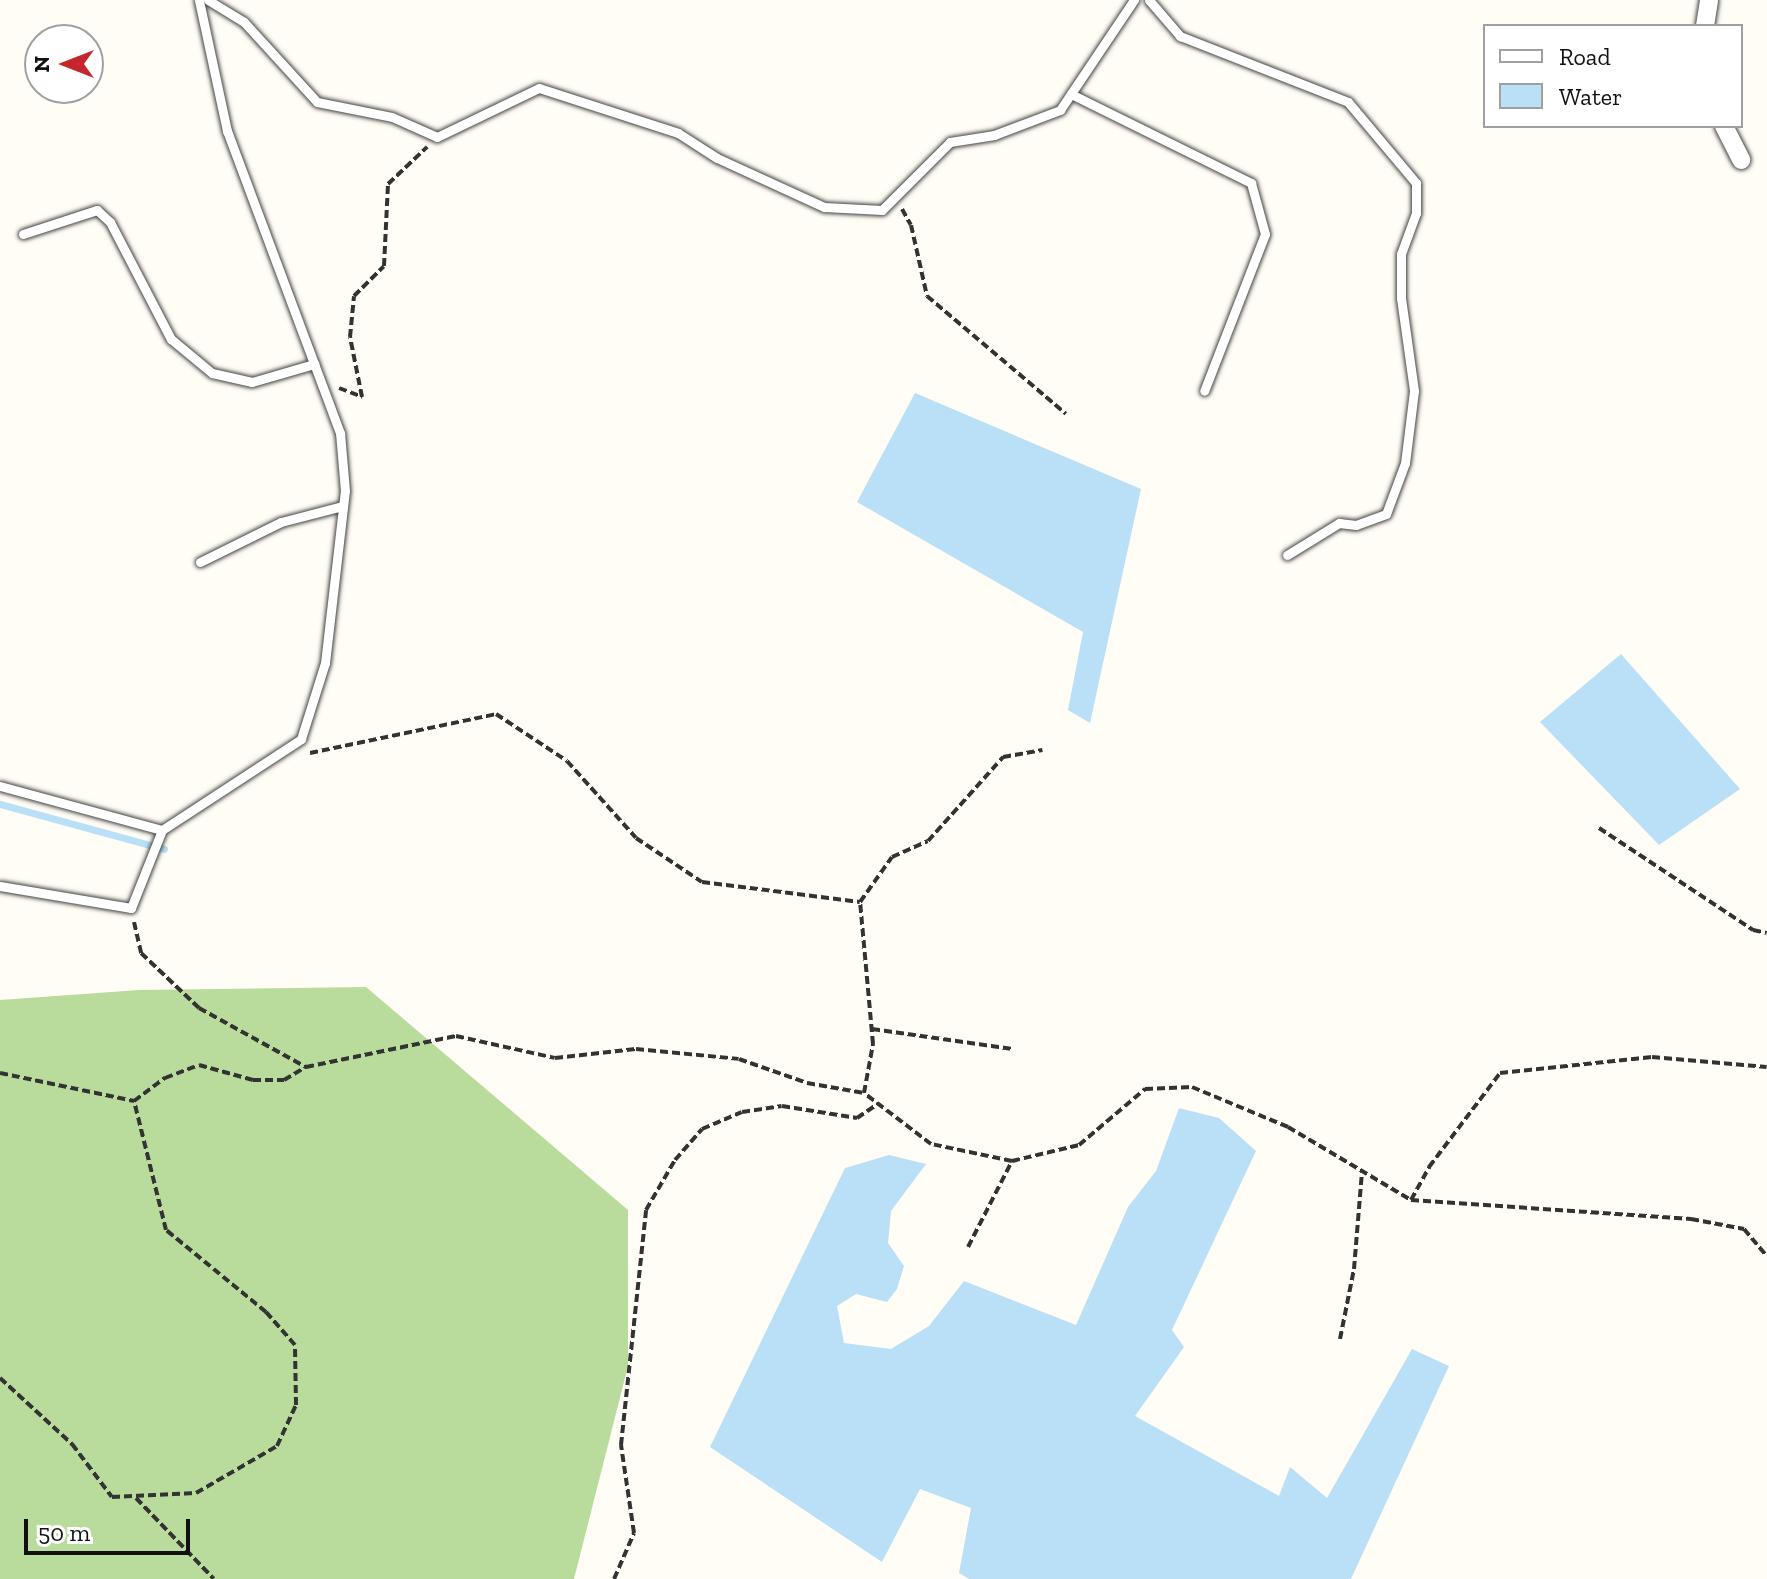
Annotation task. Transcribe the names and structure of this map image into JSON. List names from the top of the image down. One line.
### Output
{"legend":["Road","Water"],"scale_bar":"50 m","north":"left"}
